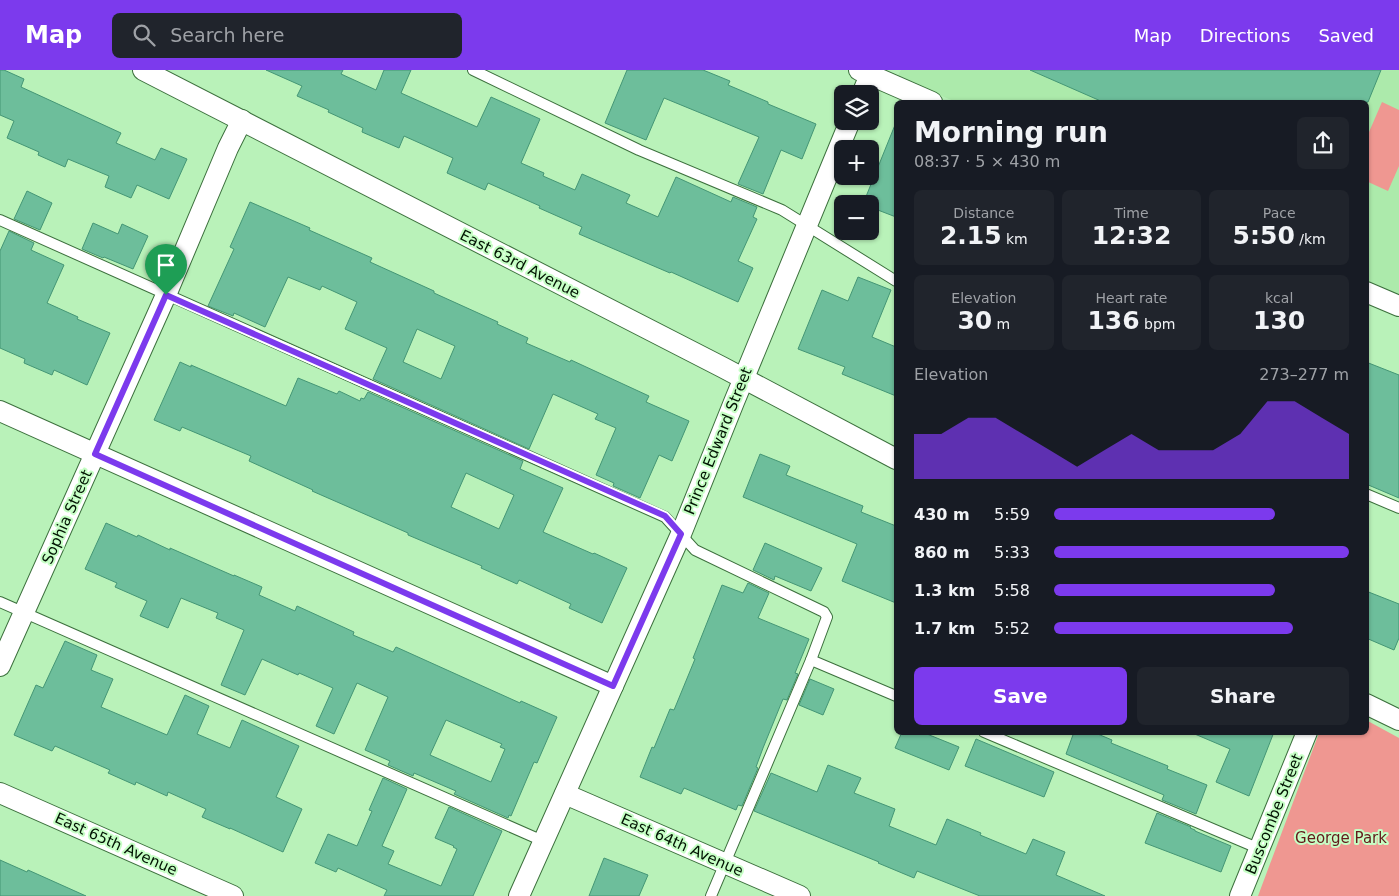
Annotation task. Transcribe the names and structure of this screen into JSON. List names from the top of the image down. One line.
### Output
{"streets":{"street":["East 63rd Avenue","Prince Edward Street","Sophia Street","Buscombe Street","East 65th Avenue","East 64th Avenue"]},"crossings":[["East 63rd Avenue","Prince Edward Street"],["East 63rd Avenue","Sophia Street"],["Prince Edward Street","East 64th Avenue"]],"parks":["George Park"],"page":{"header":"Map","search":"Search here","nav":["Map","Directions","Saved"],"map_buttons":["+","−"],"heading":["Morning run","08:37 · 5 × 430 m"],"stats":[["Distance","2.15 km"],["Time","12:32"],["Pace","5:50 /km"],["Elevation","30 m"],["Heart rate","136 bpm"],["kcal","130"]],"chart":["Elevation","273–277 m"],"list":[{"name":"430 m","note":"5:59"},{"name":"860 m","note":"5:33"},{"name":"1.3 km","note":"5:58"},{"name":"1.7 km","note":"5:52"}],"buttons":["Save","Share"]}}
